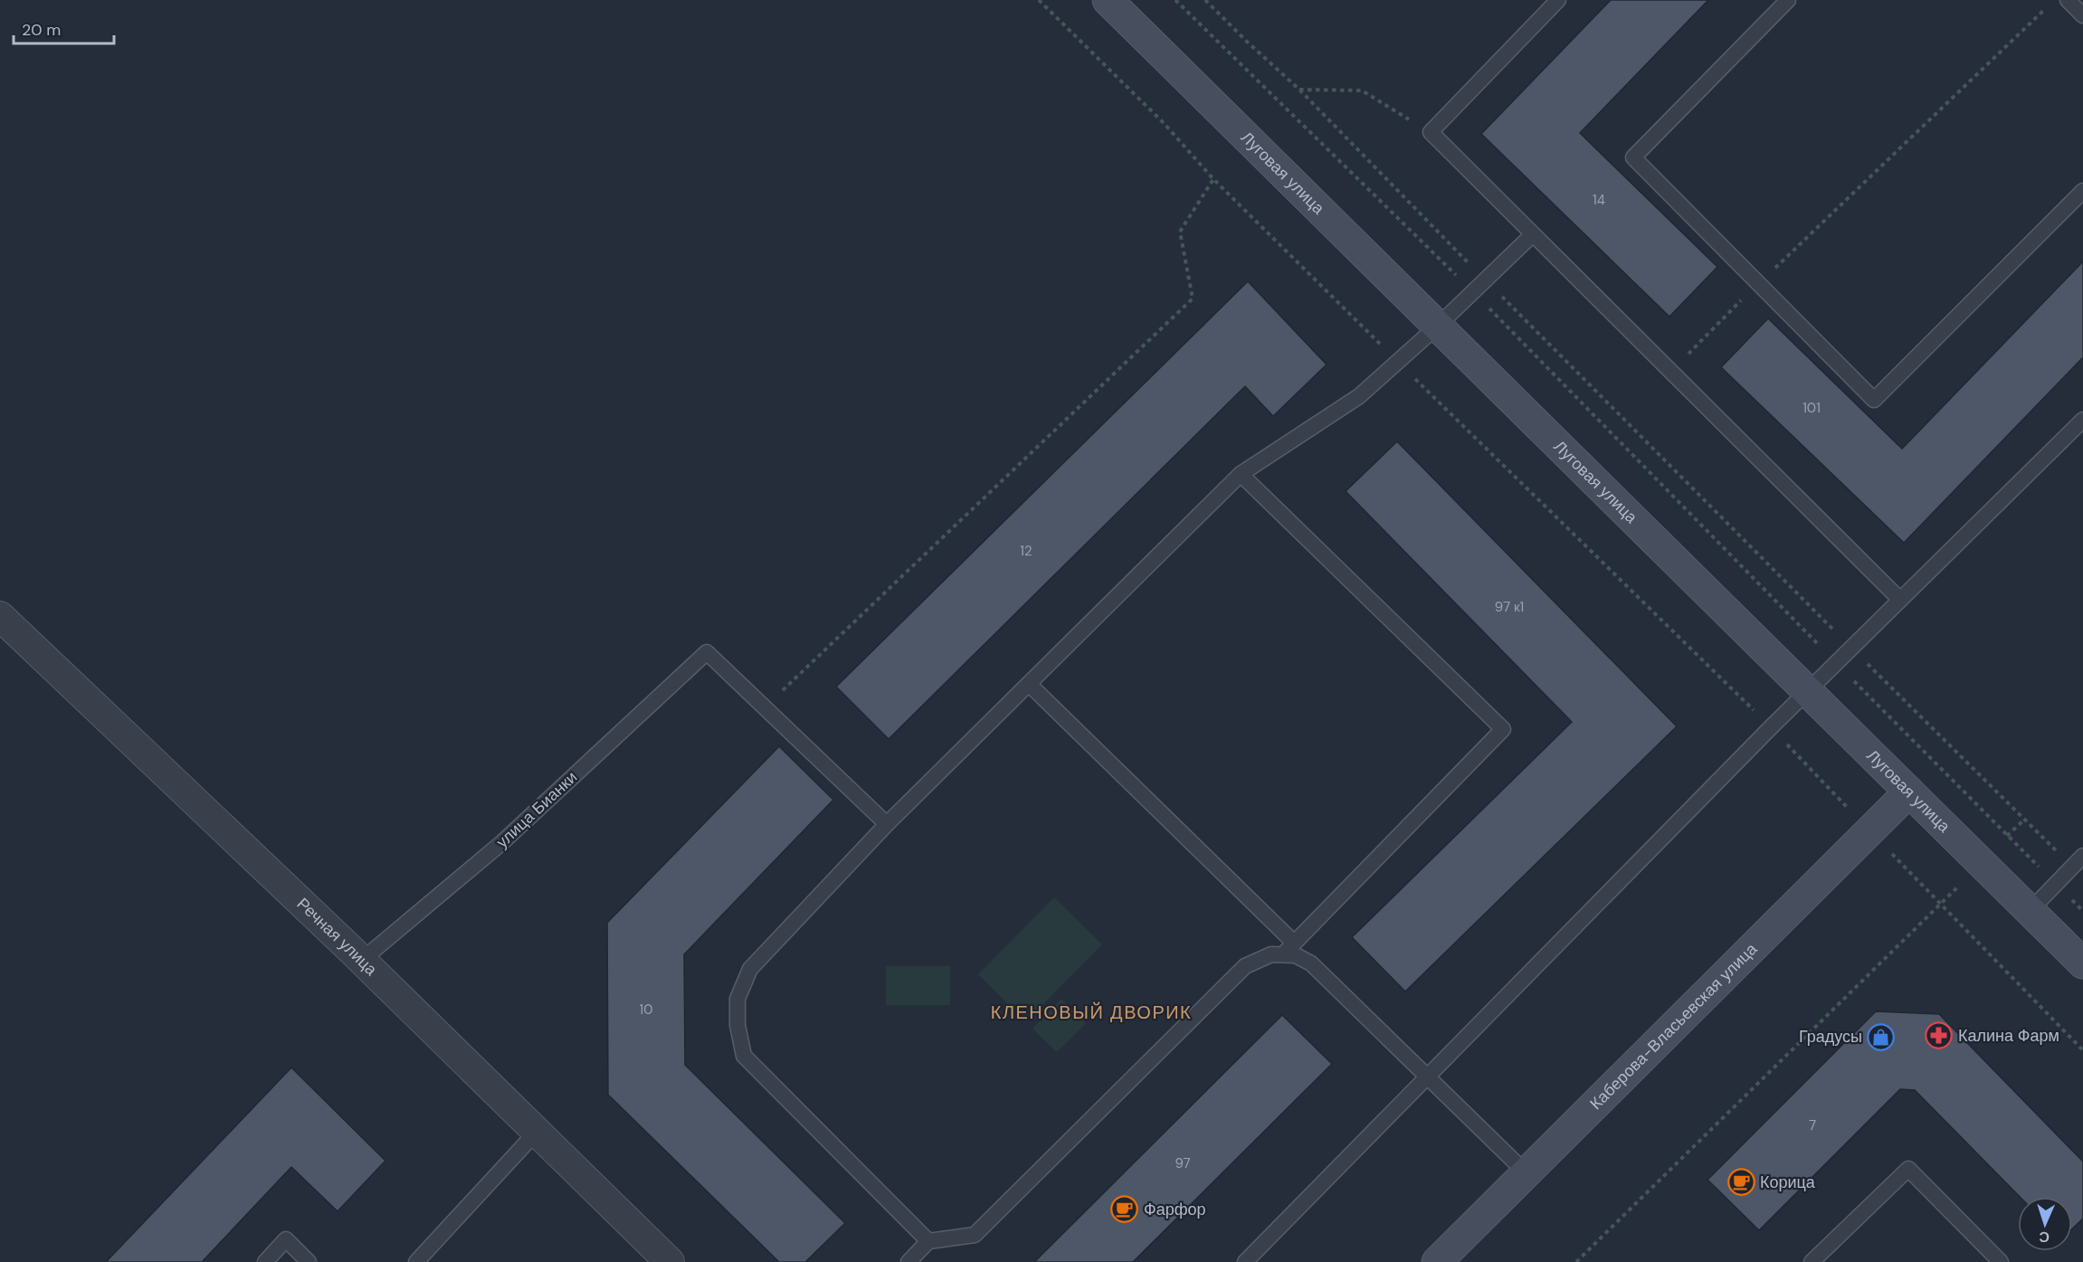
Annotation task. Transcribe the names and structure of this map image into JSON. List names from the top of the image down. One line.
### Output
{"streets":{"street":["Луговая улица","Речная улица","Каберова-Власьевская улица"],"lane":["улица Бианки"]},"crossings":[["Луговая улица","Каберова-Власьевская улица"],["улица Бианки","Речная улица"]],"districts":["КЛЕНОВЫЙ ДВОРИК"],"places":{"pharmacy":["Калина Фарм"],"shop":["Градусы"],"cafe":["Корица","Фарфор"]},"house_numbers":["14","101","12","97 к1","10","7","97"],"scale_bar":"20 m","north":"bottom"}
